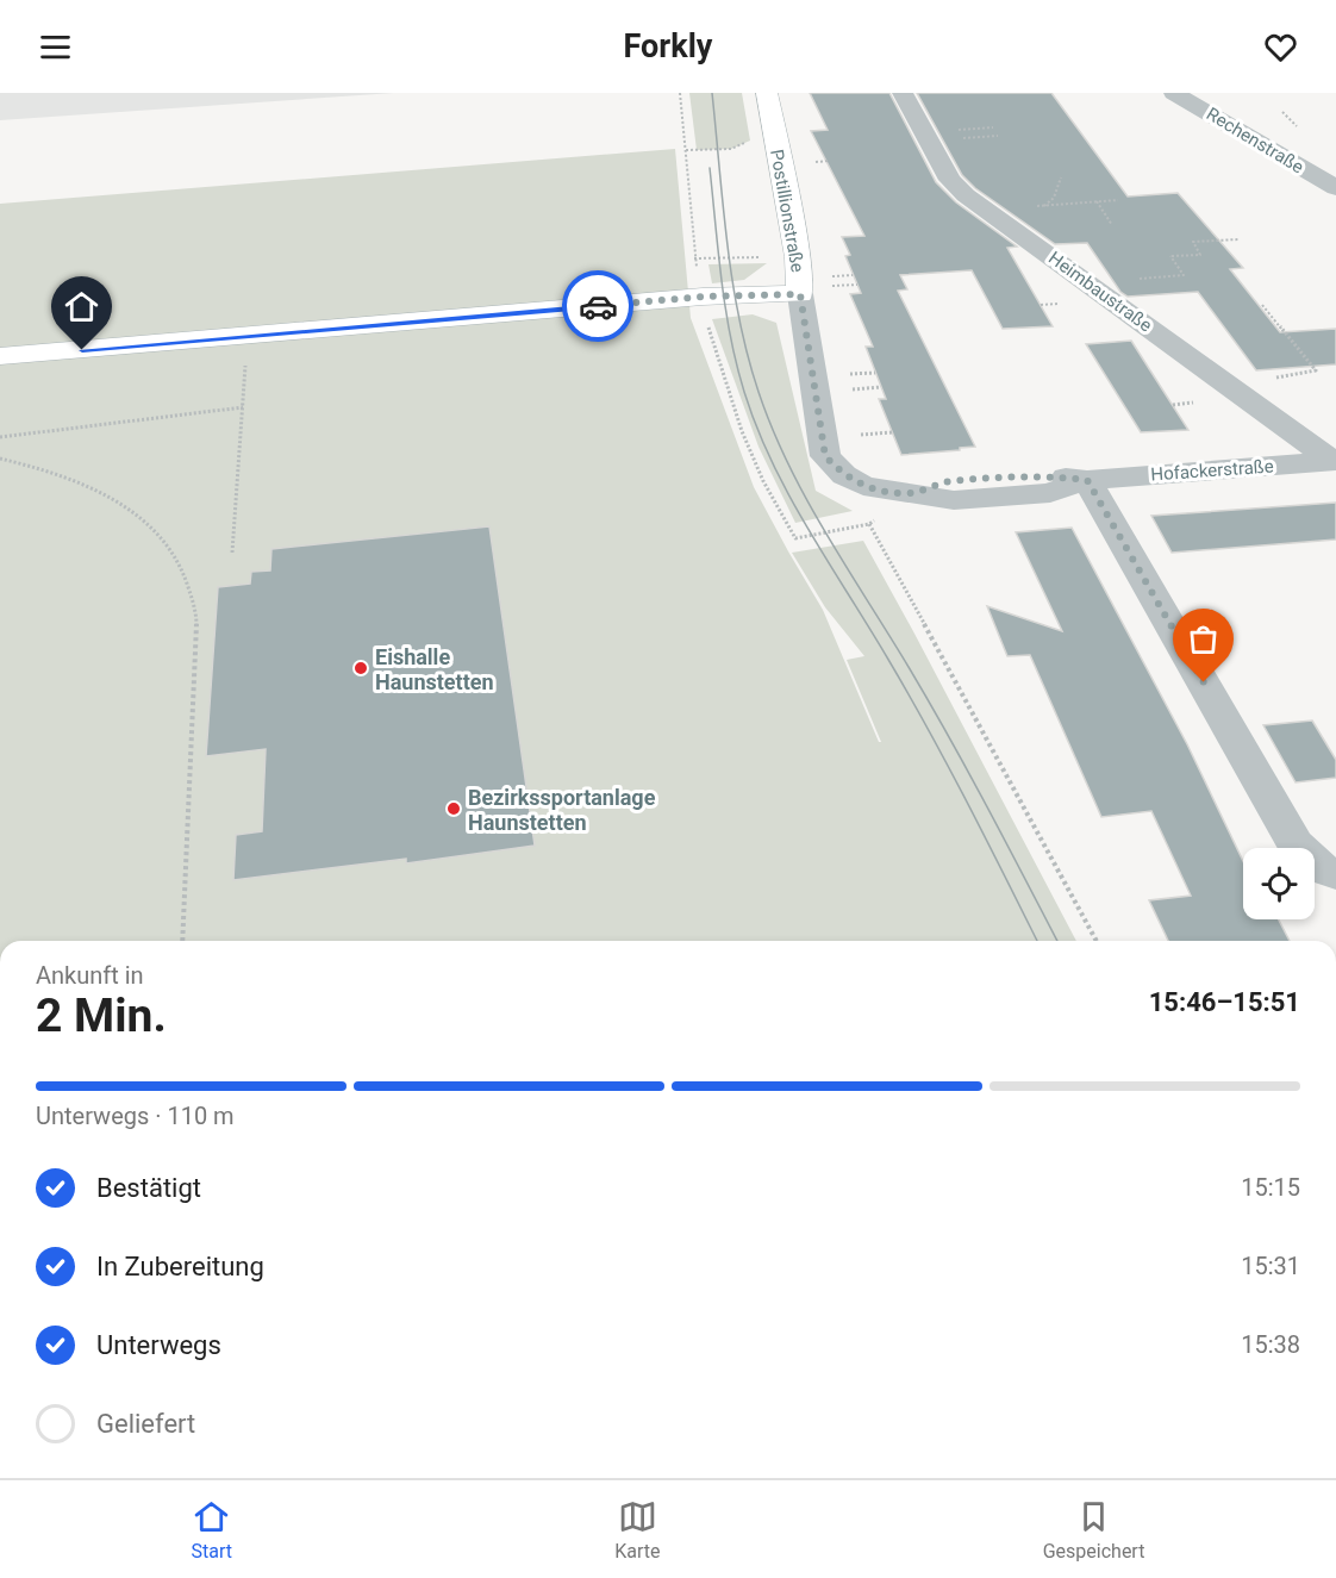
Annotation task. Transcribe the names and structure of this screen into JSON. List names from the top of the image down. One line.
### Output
{"streets":{"street":["Rechenstraße","Postillionstraße","Heimbaustraße","Hofackerstraße"]},"crossings":[["Postillionstraße","Hofackerstraße"],["Heimbaustraße","Hofackerstraße"]],"places":["Eishalle Haunstetten","Bezirkssportanlage Haunstetten"],"page":{"header":"Forkly","heading":["2 Min.","Ankunft in","15:46–15:51"],"bar":"Unterwegs · 110 m","list":[["Bestätigt","15:15"],["In Zubereitung","15:31"],["Unterwegs","15:38"],"Geliefert"],"tabs":["Start","Karte","Gespeichert"]}}
